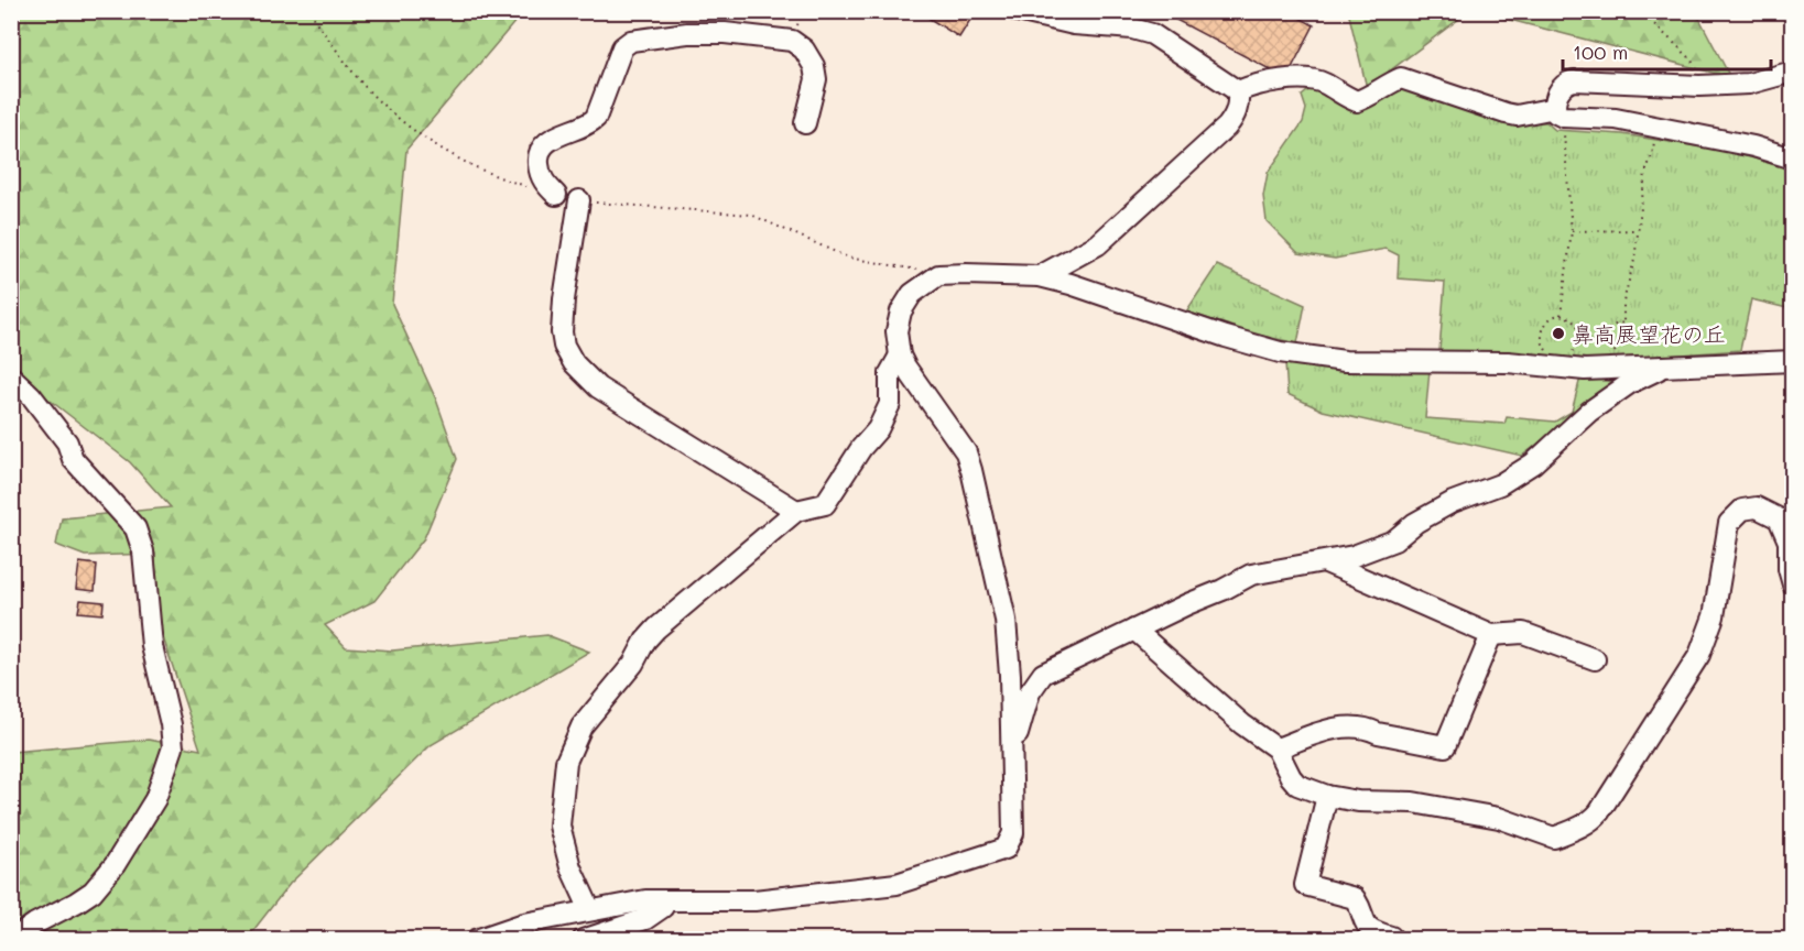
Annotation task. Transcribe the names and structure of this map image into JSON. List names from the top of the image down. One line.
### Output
{"places":["鼻高展望花の丘"],"scale_bar":"100 m"}
